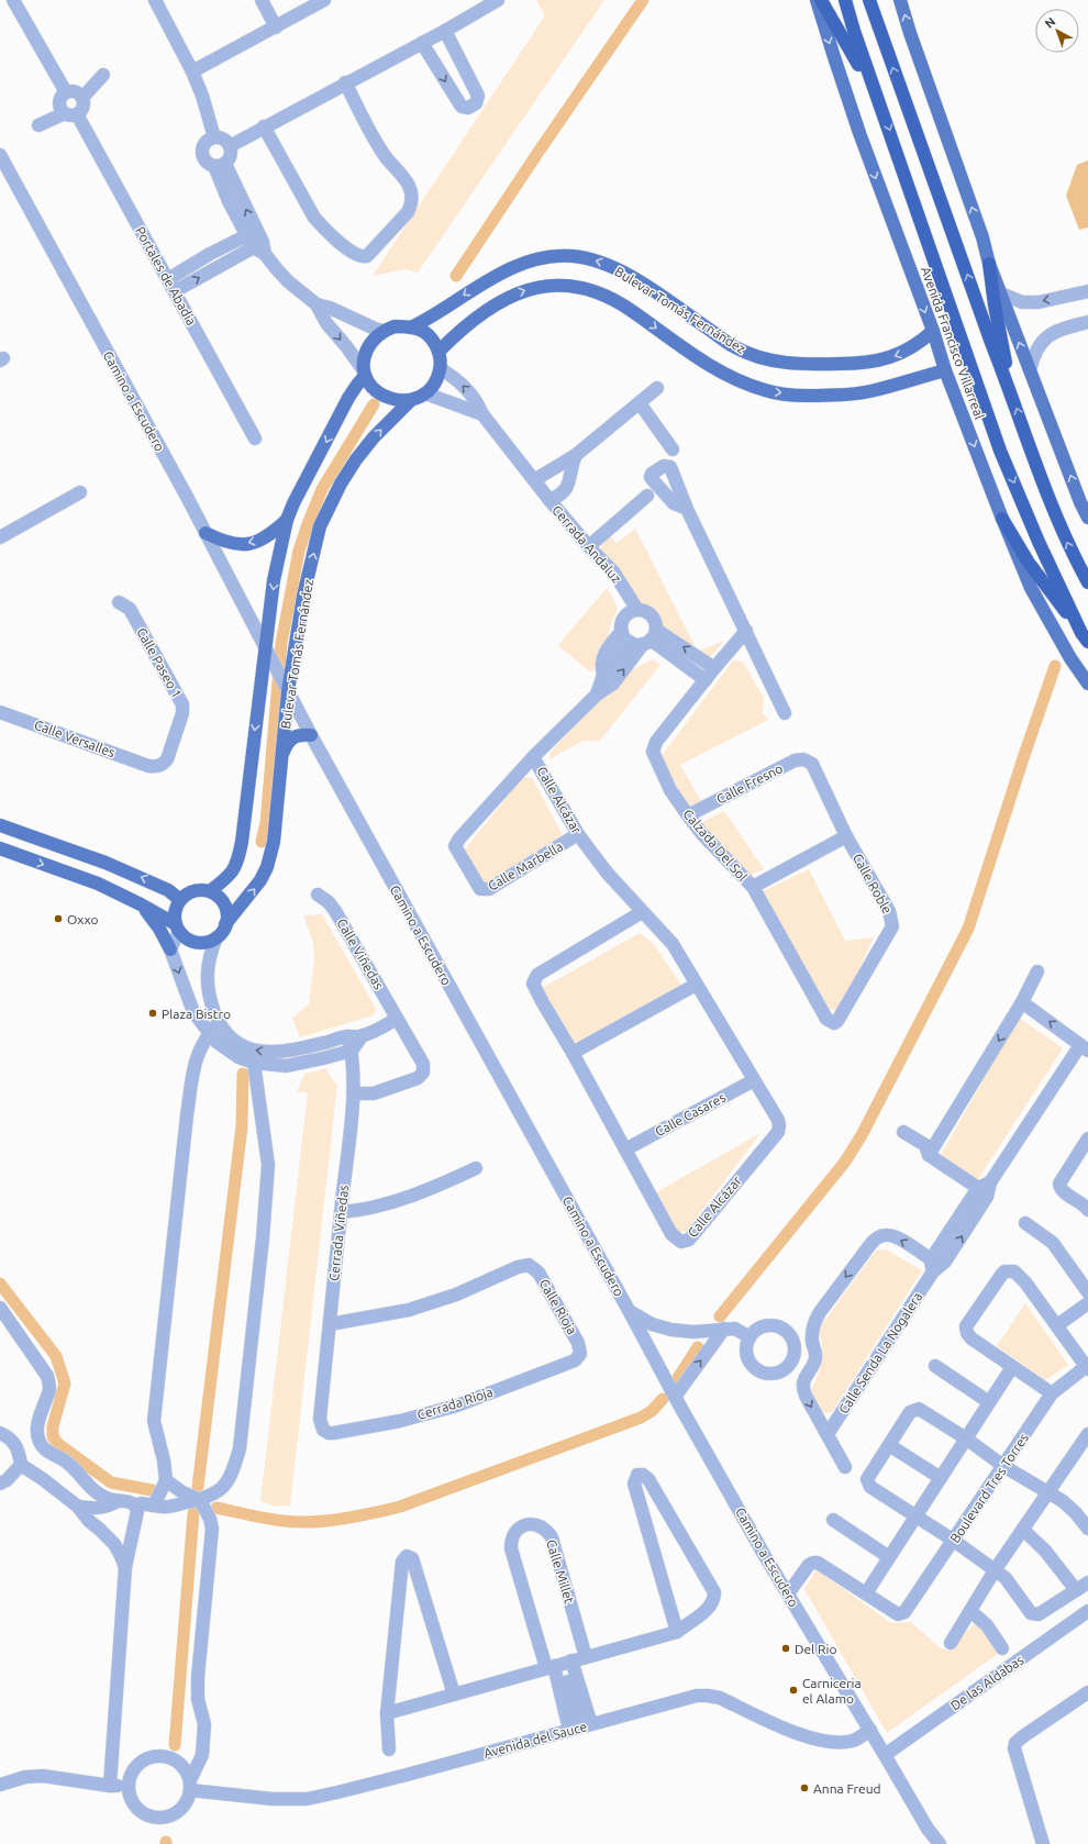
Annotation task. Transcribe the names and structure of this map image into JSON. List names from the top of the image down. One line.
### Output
{"streets":{"highway":["Avenida Francisco Villarreal"],"main road":["Bulevar Tomás Fernández"],"street":["Portales de Abadia","Camino a Escudero","Cerrada Andaluz","Calle Paseo 1","Calle Versalles","Calle Fresno","Calle Alcázar","Calzada Del Sol","Calle Marbella","Calle Roble","Calle Viñedas","Calle Casares","Cerrada Viñedas","Calle Rioja","Calle Senda La Nogalera","Cerrada Rioja","Boulevard Tres Torres","Calle Millet","De las Aldabas","Avenida del Sauce"]},"crossings":[["Bulevar Tomás Fernández","Avenida Francisco Villarreal"],["Bulevar Tomás Fernández","Camino a Escudero"],["Bulevar Tomás Fernández","Cerrada Andaluz"],["Camino a Escudero","De las Aldabas"],["Camino a Escudero","Avenida del Sauce"],["Cerrada Andaluz","Calle Alcázar"],["Calle Paseo 1","Calle Versalles"],["Calle Fresno","Calzada Del Sol"],["Calle Fresno","Calle Roble"],["Calle Alcázar","Calle Marbella"],["Calle Alcázar","Calle Casares"],["Calzada Del Sol","Calle Roble"],["Calle Viñedas","Cerrada Viñedas"],["Cerrada Viñedas","Calle Rioja"],["Cerrada Viñedas","Cerrada Rioja"],["Calle Rioja","Cerrada Rioja"]],"places":["Oxxo","Plaza Bistro","Del Rio","Carniceria el Alamo","Anna Freud"],"north":"top left"}
